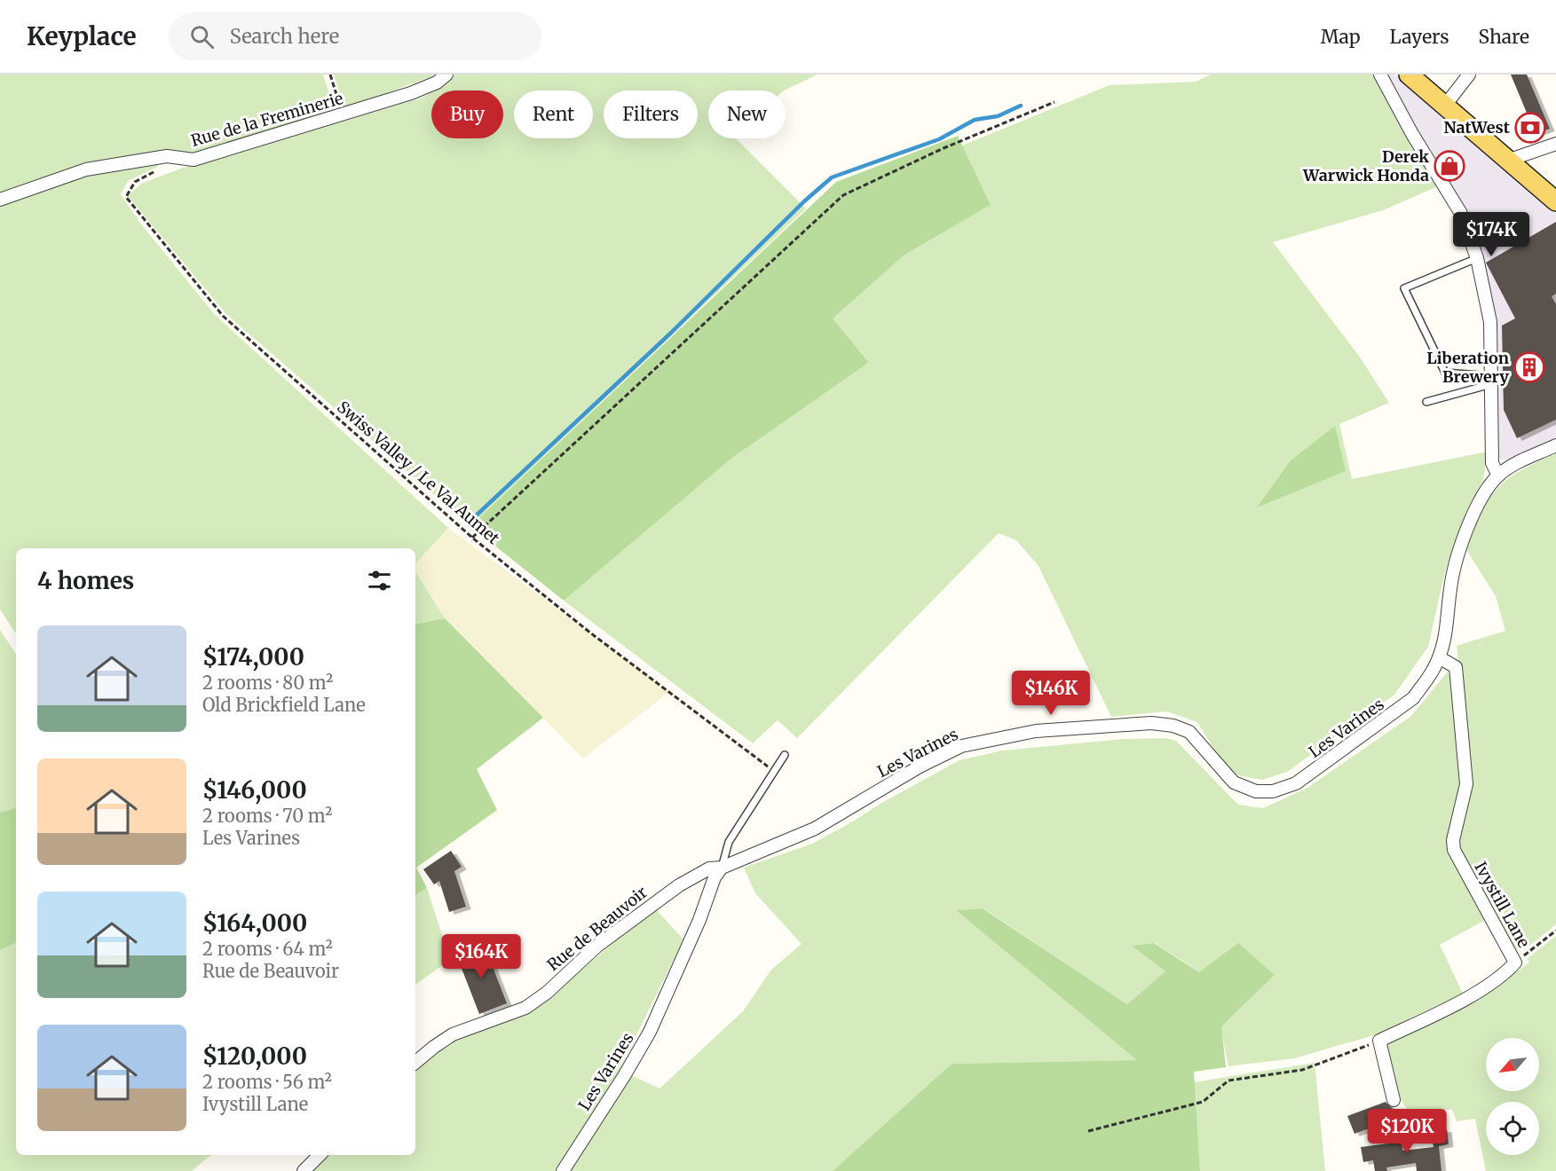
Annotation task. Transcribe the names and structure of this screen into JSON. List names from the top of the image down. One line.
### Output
{"streets":{"street":["Rue de la Freminerie","Les Varines","Ivystill Lane","Rue de Beauvoir"],"path":["Swiss Valley / Le Val Aumet"]},"crossings":[["Rue de la Freminerie","Swiss Valley / Le Val Aumet"],["Les Varines","Ivystill Lane"],["Les Varines","Rue de Beauvoir"]],"places":{"bank":["NatWest"],"shop":["Derek Warwick Honda"],"building":["Liberation Brewery"]},"north":"bottom left","page":{"header":"Keyplace","search":"Search here","nav":["Map","Layers","Share"],"chip":["Buy","Rent","Filters","New"],"price":["$174K","$146K","$164K","$120K"],"heading":"4 homes","list":[{"name":"$174,000","note":"2 rooms · 80 m² · Old Brickfield Lane"},{"name":"$146,000","note":"2 rooms · 70 m² · Les Varines"},{"name":"$164,000","note":"2 rooms · 64 m² · Rue de Beauvoir"},{"name":"$120,000","note":"2 rooms · 56 m² · Ivystill Lane"}]}}
